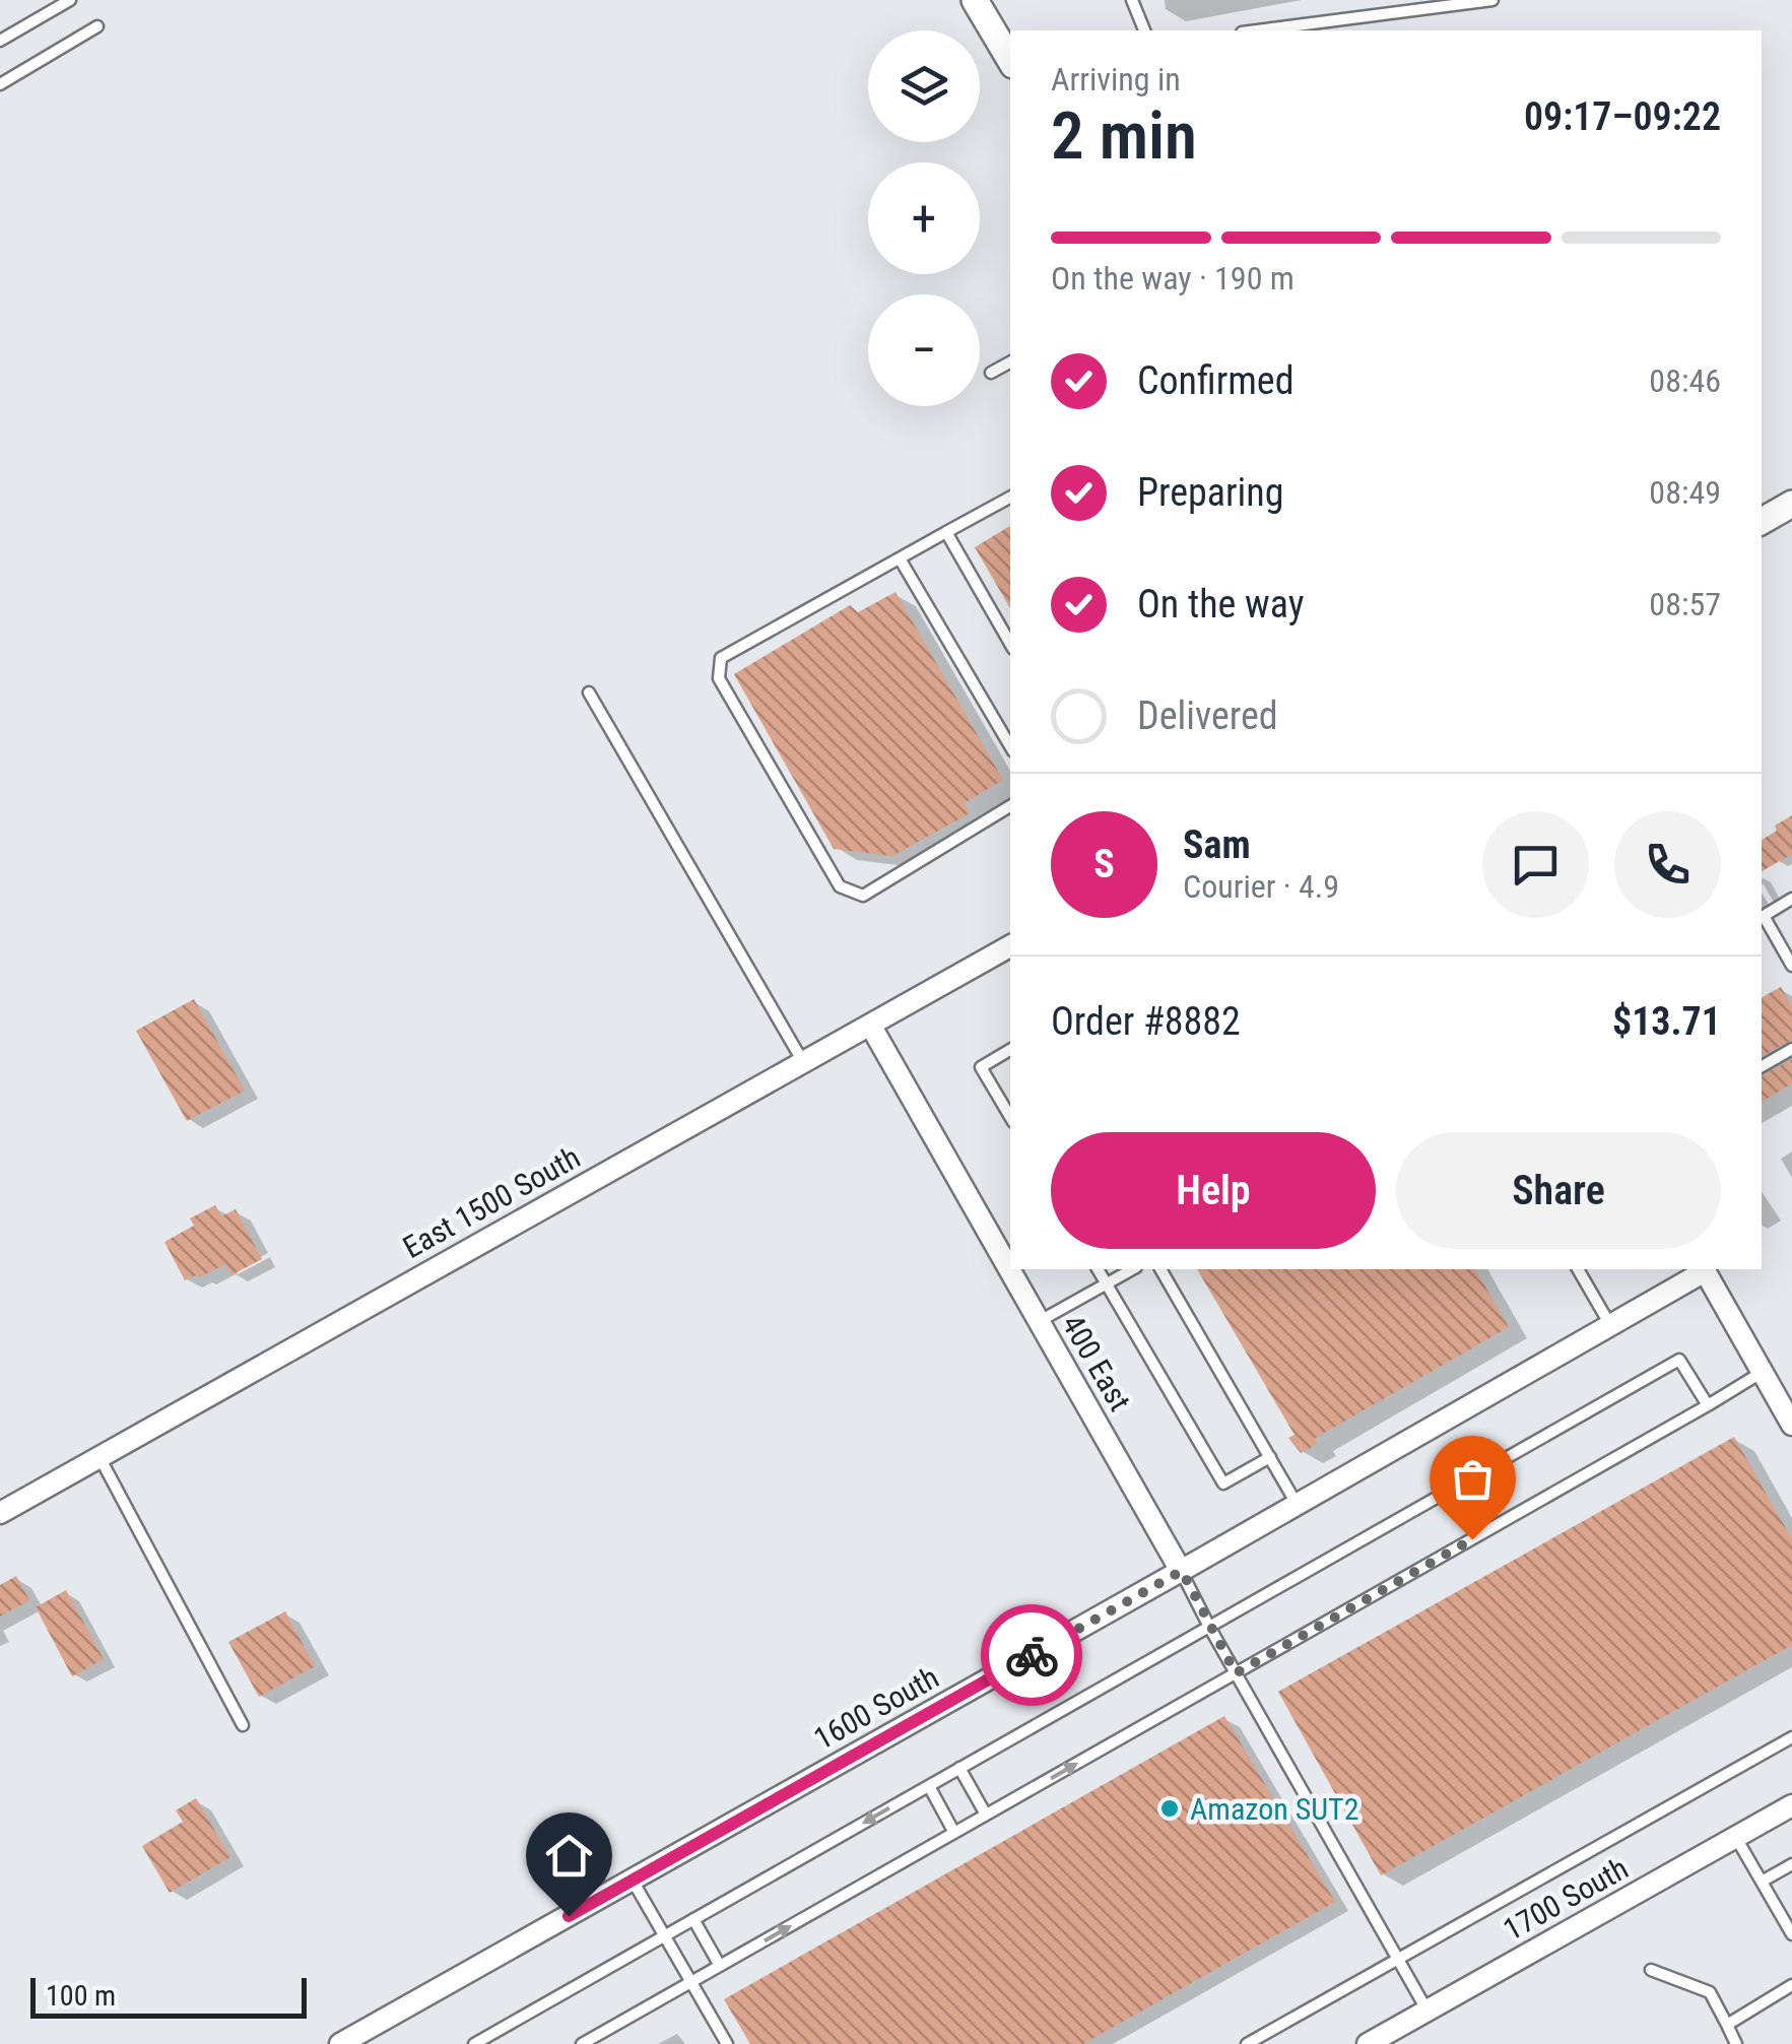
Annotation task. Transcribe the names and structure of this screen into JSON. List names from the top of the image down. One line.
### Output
{"streets":{"street":["East 1500 South","400 East","1600 South","1700 South"]},"crossings":[["East 1500 South","400 East"],["400 East","1600 South"]],"places":["Amazon SUT2"],"scale_bar":"100 m","page":{"map_buttons":["+","−"],"heading":["2 min","Arriving in","09:17–09:22"],"panel":["Sam","Courier · 4.9","Order #8882","$13.71"],"bar":"On the way · 190 m","list":[["Confirmed","08:46"],["Preparing","08:49"],["On the way","08:57"],"Delivered"],"round":"S","buttons":["Help","Share"],"scale":"100 m"}}
